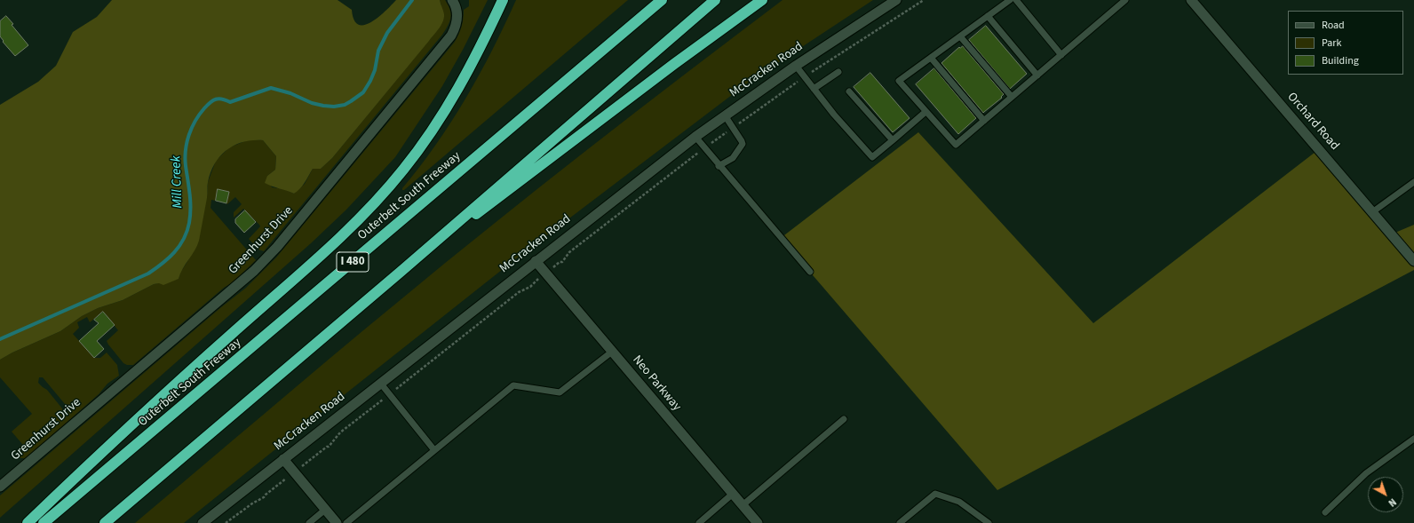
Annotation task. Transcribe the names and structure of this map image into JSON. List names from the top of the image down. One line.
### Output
{"streets":{"highway":["Outerbelt South Freeway","I 480"],"street":["McCracken Road","Orchard Road","Greenhurst Drive","Neo Parkway"]},"crossings":[["McCracken Road","Neo Parkway"]],"water":["Mill Creek"],"legend":["Road","Park","Building"],"north":"bottom right"}
